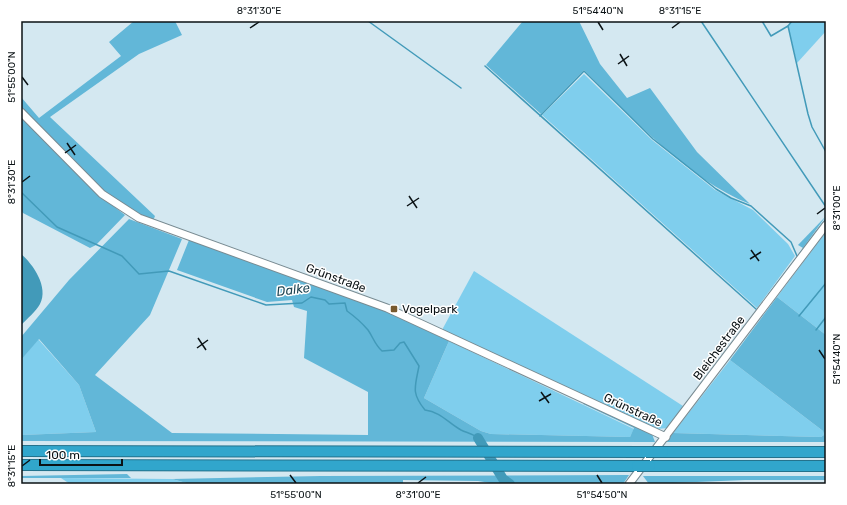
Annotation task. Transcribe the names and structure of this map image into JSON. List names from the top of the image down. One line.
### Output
{"streets":{"street":["Grünstraße","Bleichestraße"]},"crossings":[["Grünstraße","Bleichestraße"]],"water":["Dalke"],"places":{"transit":["Vogelpark"]},"scale_bar":"100 m","coordinates":["8°31'30\"E","51°54'40\"N","8°31'15\"E","51°55'00\"N","8°31'00\"E","51°54'50\"N"]}
